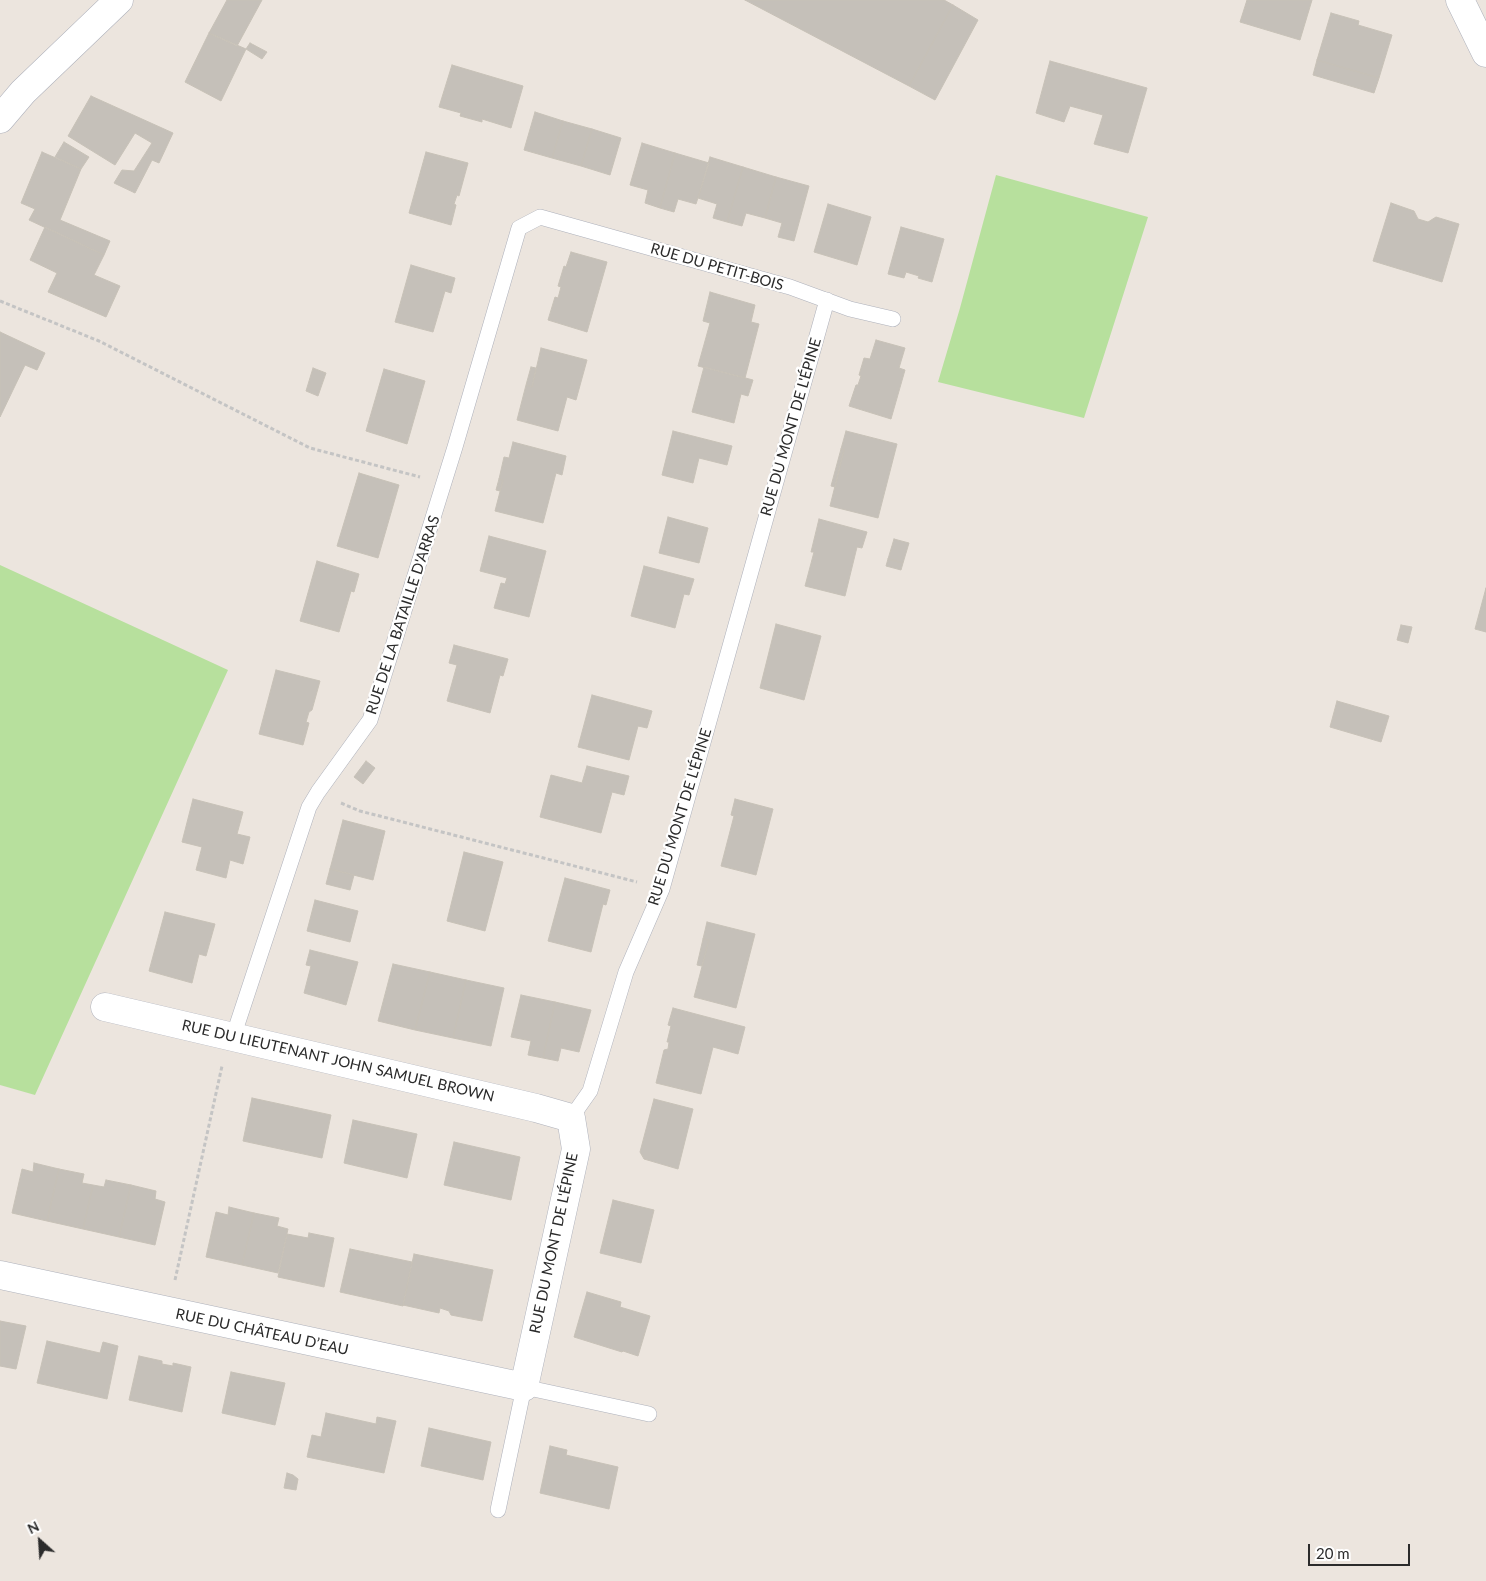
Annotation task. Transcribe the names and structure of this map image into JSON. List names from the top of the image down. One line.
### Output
{"streets":{"street":["RUE DU MONT DE L'ÉPINE","RUE DU LIEUTENANT JOHN SAMUEL BROWN","RUE DU CHÂTEAU D’EAU"],"lane":["RUE DU PETIT-BOIS","RUE DE LA BATAILLE D'ARRAS"]},"crossings":[["RUE DU PETIT-BOIS","RUE DU MONT DE L'ÉPINE"],["RUE DU PETIT-BOIS","RUE DE LA BATAILLE D'ARRAS"],["RUE DU MONT DE L'ÉPINE","RUE DU LIEUTENANT JOHN SAMUEL BROWN"],["RUE DU MONT DE L'ÉPINE","RUE DU CHÂTEAU D’EAU"],["RUE DE LA BATAILLE D'ARRAS","RUE DU LIEUTENANT JOHN SAMUEL BROWN"]],"scale_bar":"20 m","north":"top left"}
